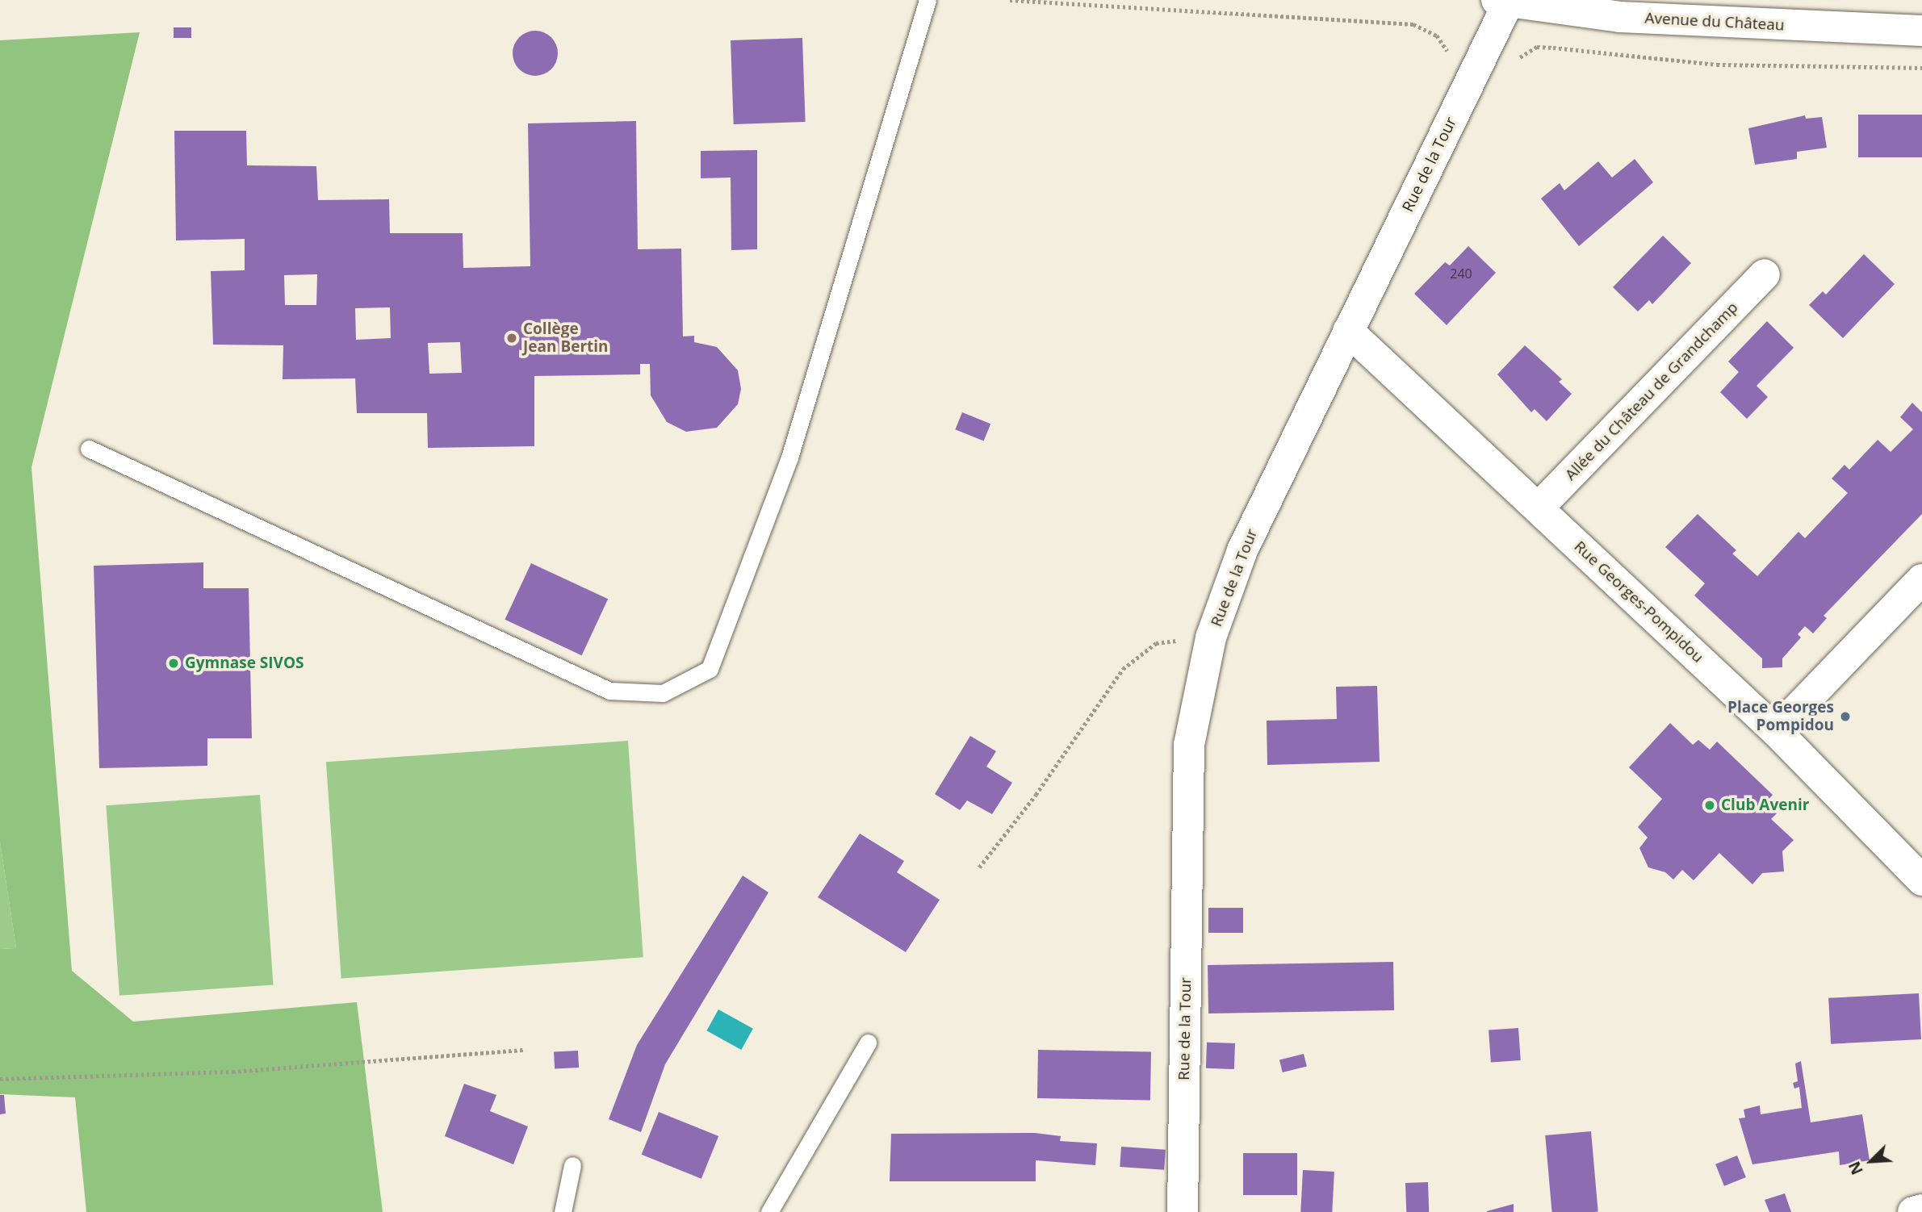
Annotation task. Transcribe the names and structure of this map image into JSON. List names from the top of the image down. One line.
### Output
{"streets":{"street":["Avenue du Château","Rue de la Tour","Allée du Château de Grandchamp","Rue Georges-Pompidou"]},"crossings":[["Avenue du Château","Rue de la Tour"],["Rue de la Tour","Rue Georges-Pompidou"],["Allée du Château de Grandchamp","Rue Georges-Pompidou"]],"places":["Collège Jean Bertin","Gymnase SIVOS","Place Georges Pompidou","Club Avenir"],"house_numbers":["240"],"north":"bottom left"}
